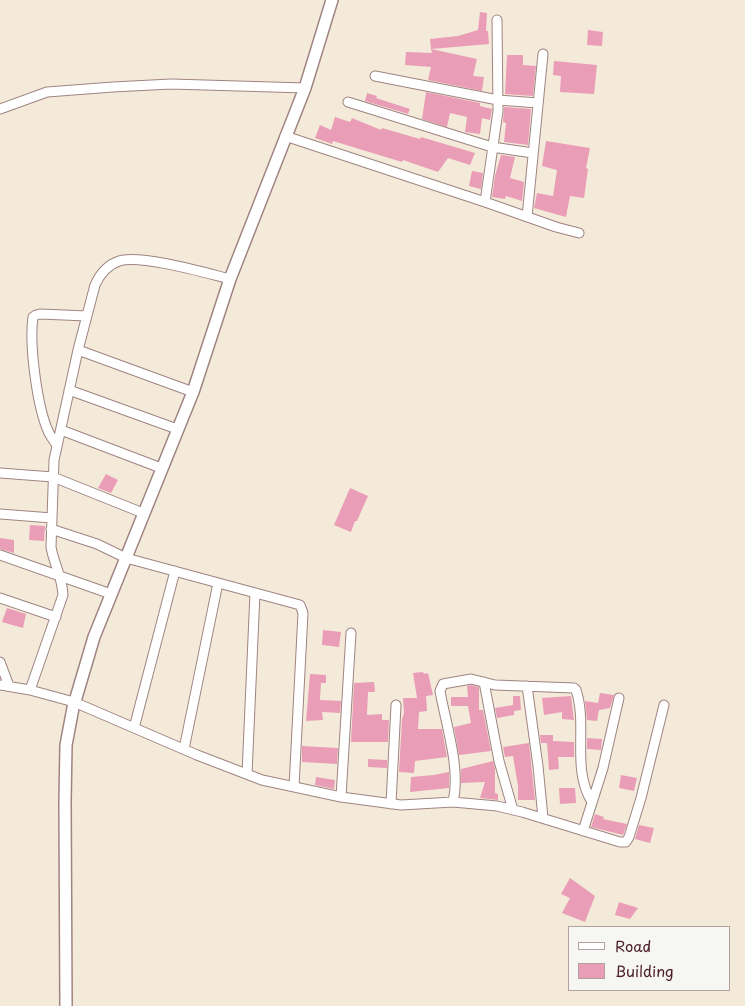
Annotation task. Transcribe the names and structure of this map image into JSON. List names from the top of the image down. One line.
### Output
{"legend":["Road","Building"]}
